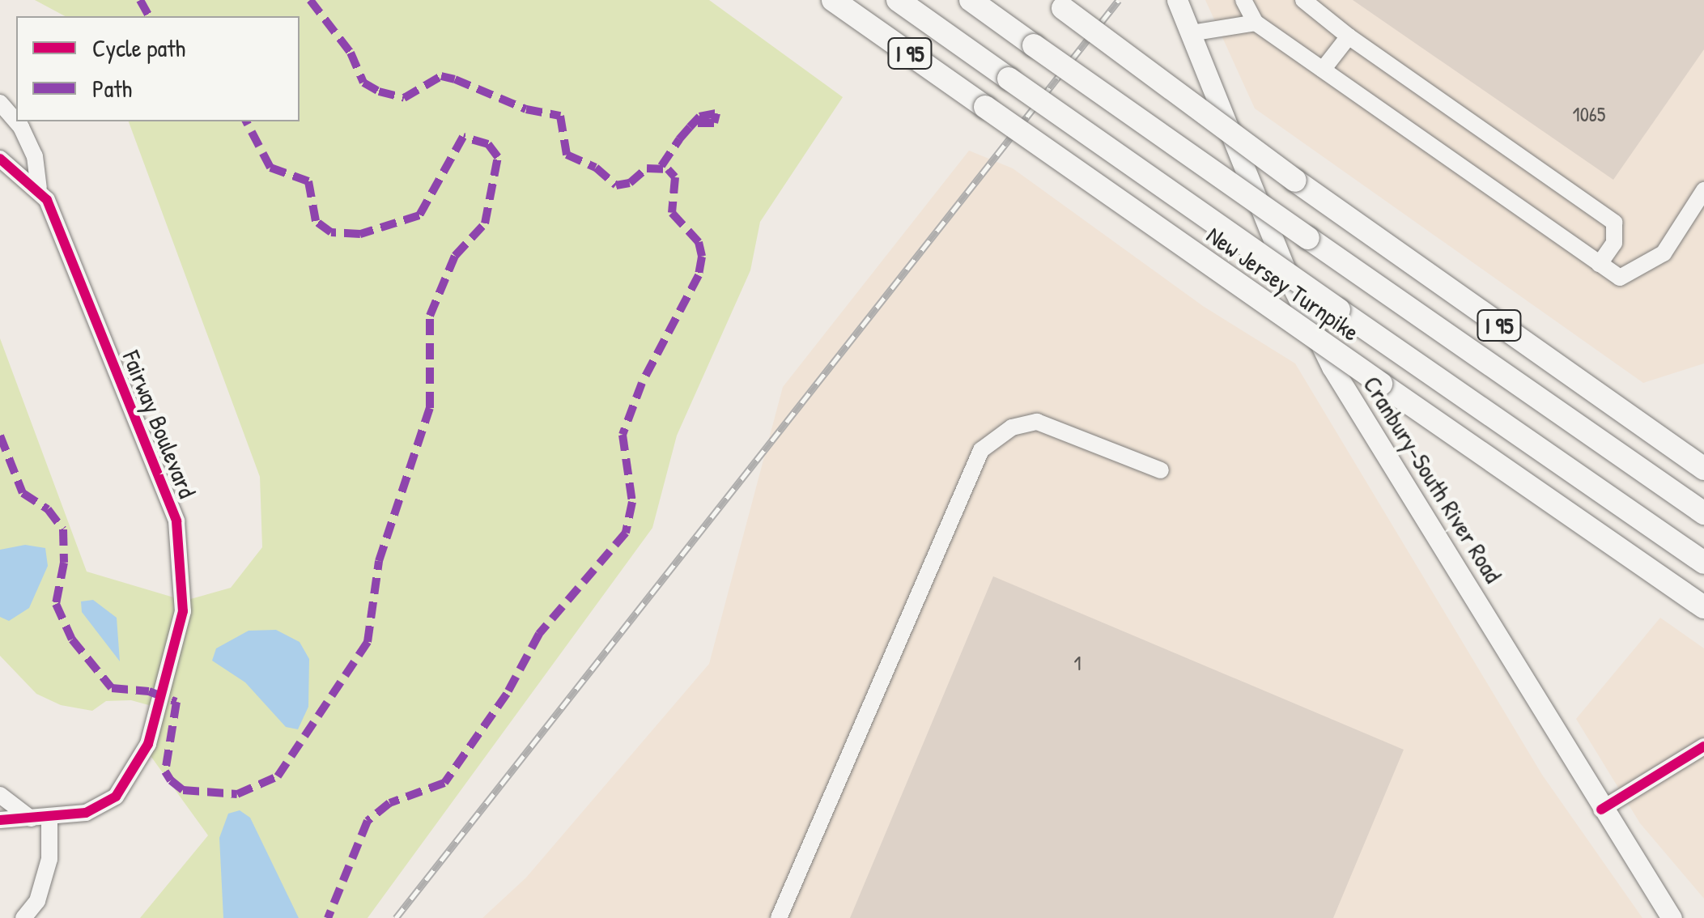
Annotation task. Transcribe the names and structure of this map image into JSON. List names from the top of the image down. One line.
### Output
{"streets":{"highway":["I 95","New Jersey Turnpike"],"main road":["Cranbury-South River Road"],"street":["Fairway Boulevard"]},"house_numbers":["1065","1"],"legend":["Cycle path","Path"]}
